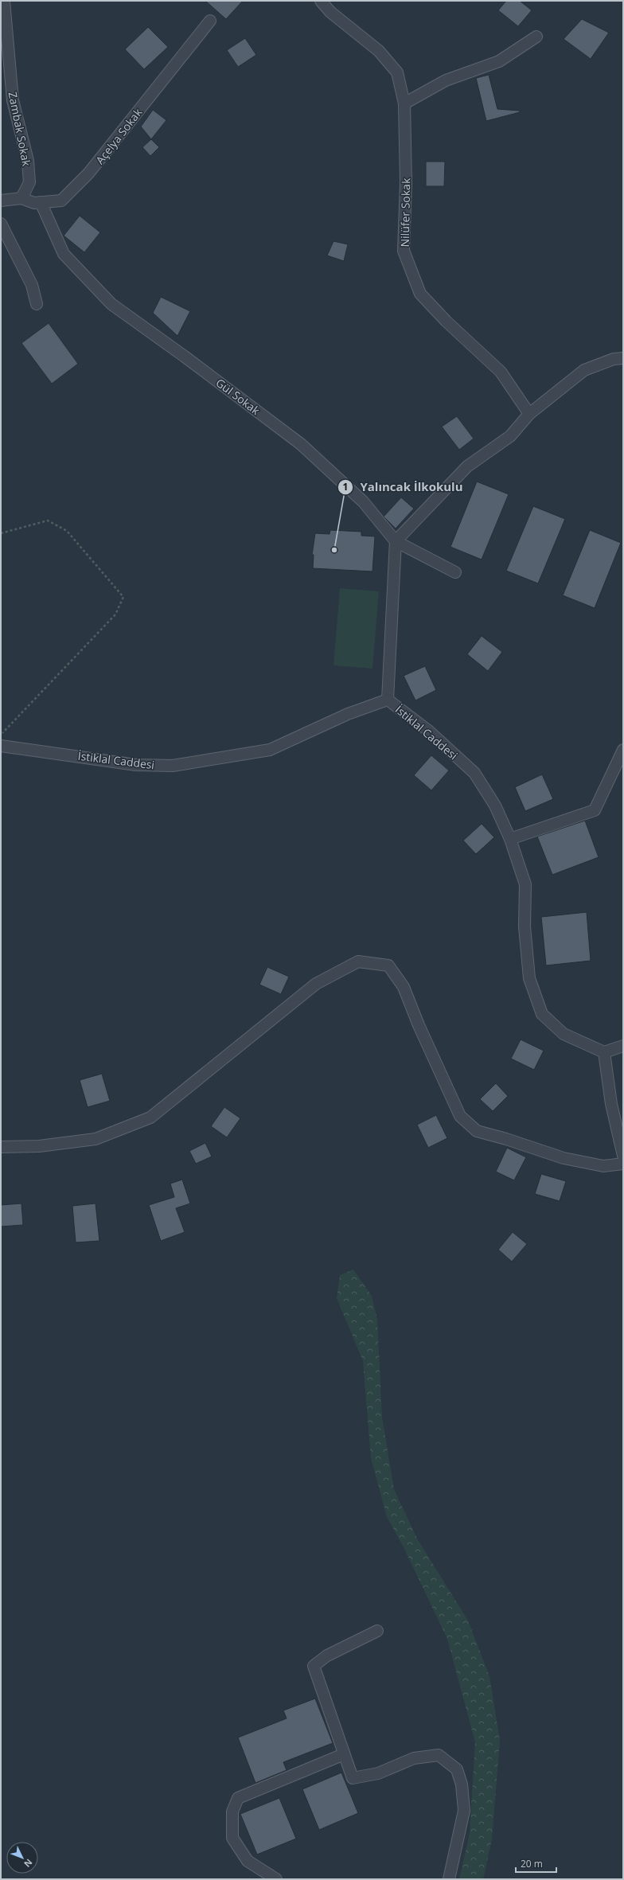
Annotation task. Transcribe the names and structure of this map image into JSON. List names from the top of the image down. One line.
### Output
{"streets":{"street":["Zambak Sokak","Açelya Sokak","Nilüfer Sokak","Gül Sokak","İstiklal Caddesi"]},"crossings":[["Zambak Sokak","Açelya Sokak"],["Açelya Sokak","Gül Sokak"]],"places":["Yalıncak İlkokulu"],"scale_bar":"20 m","north":"bottom right"}
